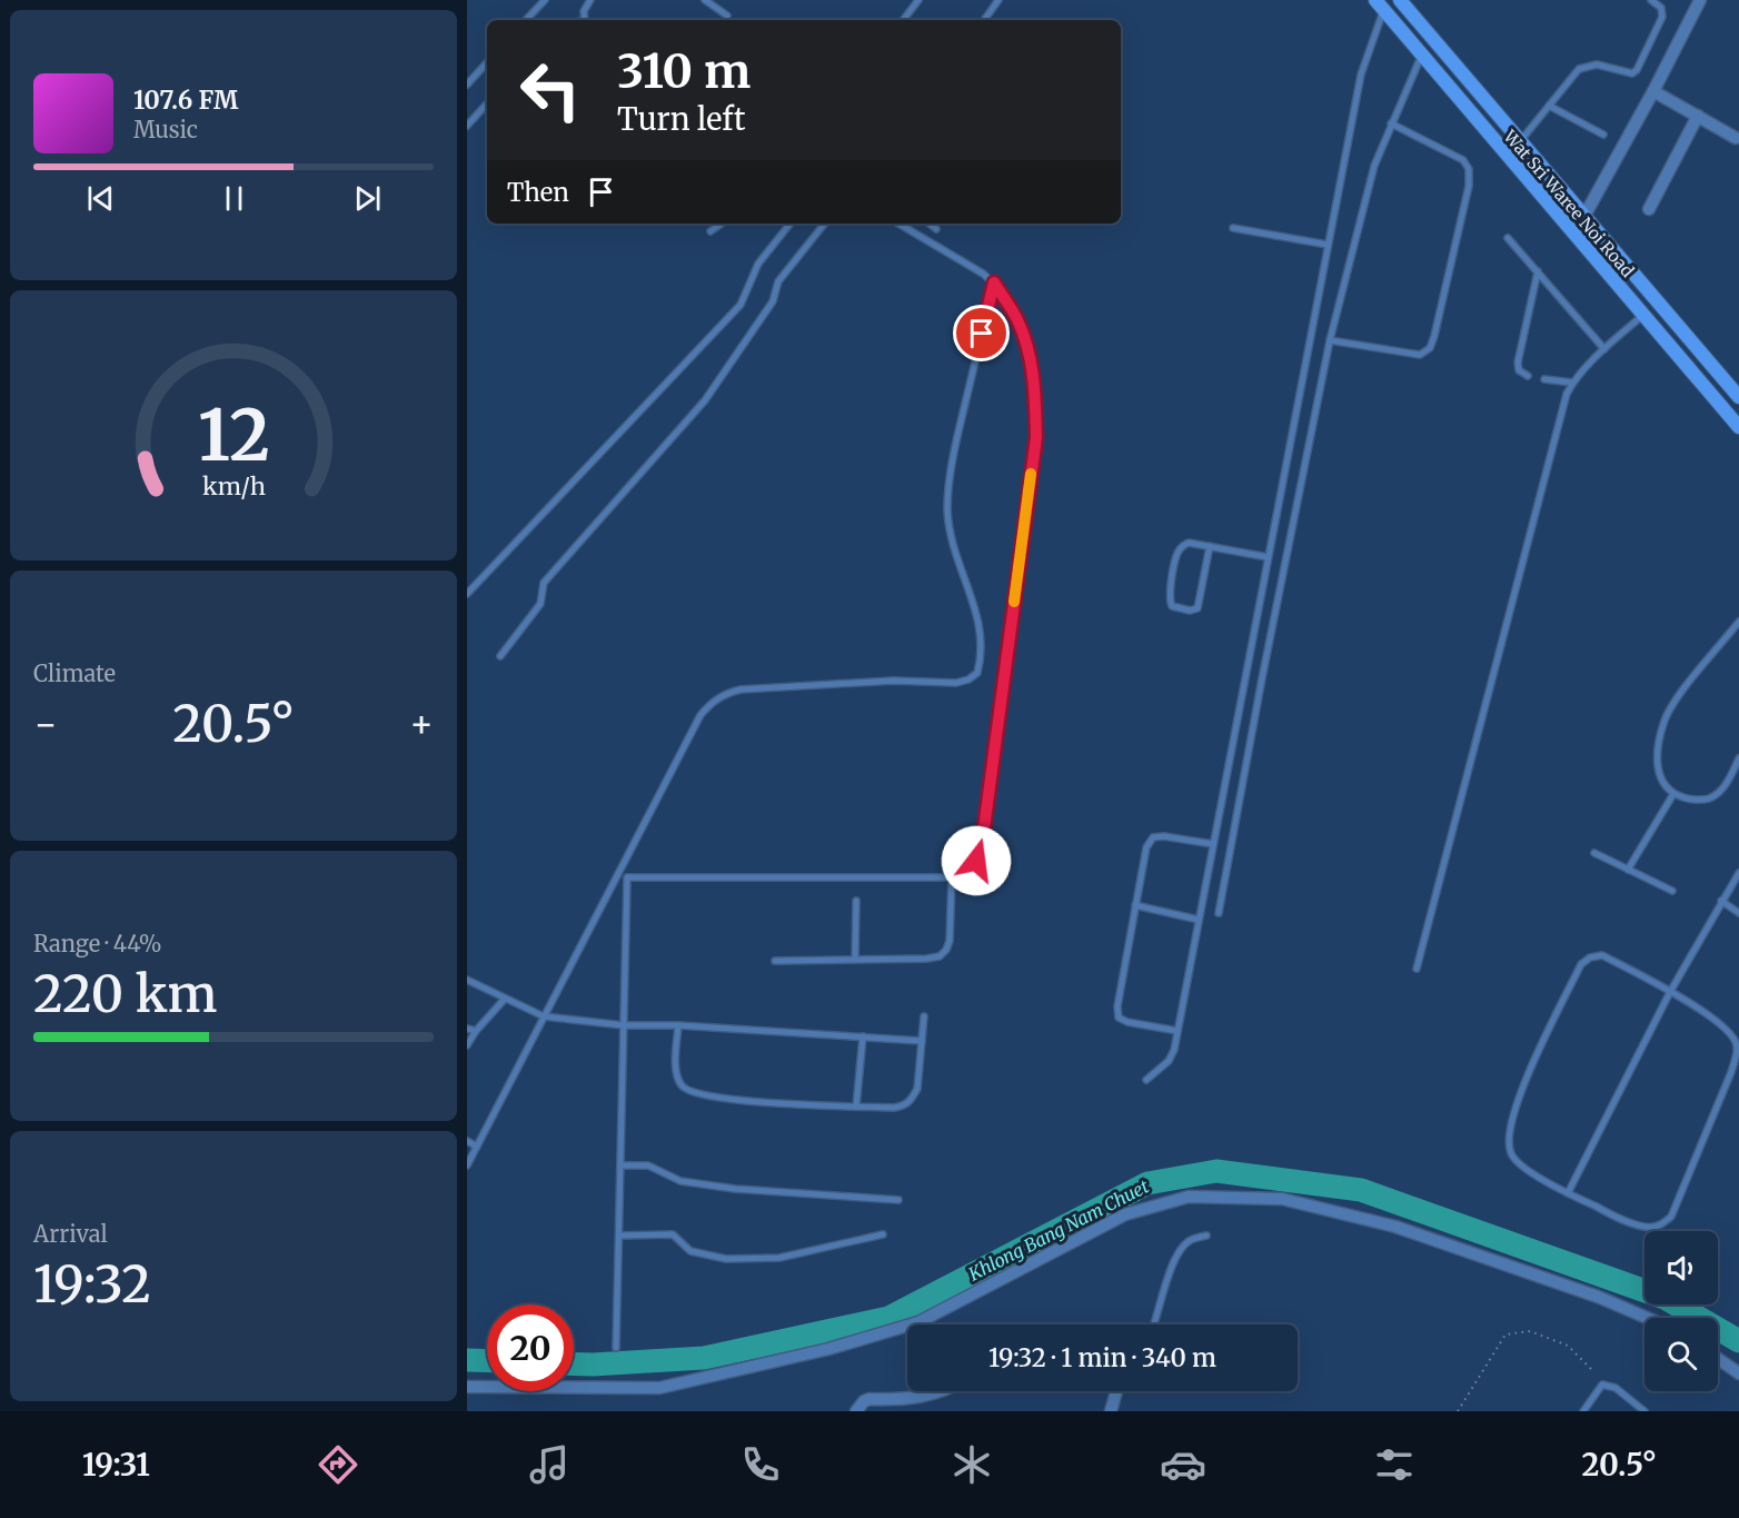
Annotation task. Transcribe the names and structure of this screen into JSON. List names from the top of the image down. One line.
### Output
{"streets":{"main road":["Wat Sri Waree Noi Road"]},"water":["Khlong Bang Nam Chuet"],"page":{"turn":["310 m","Turn left"],"song":["107.6 FM","Music"],"then":"Then","tile":["Climate",["Range · 44%","220 km"],["Arrival","19:32"]],"heat":["−","20.5°","+"],"limit":"20","trip":"19:32 · 1 min · 340 m","tabs":["19:31","20.5°"],"gauge":["12","km/h"]}}
